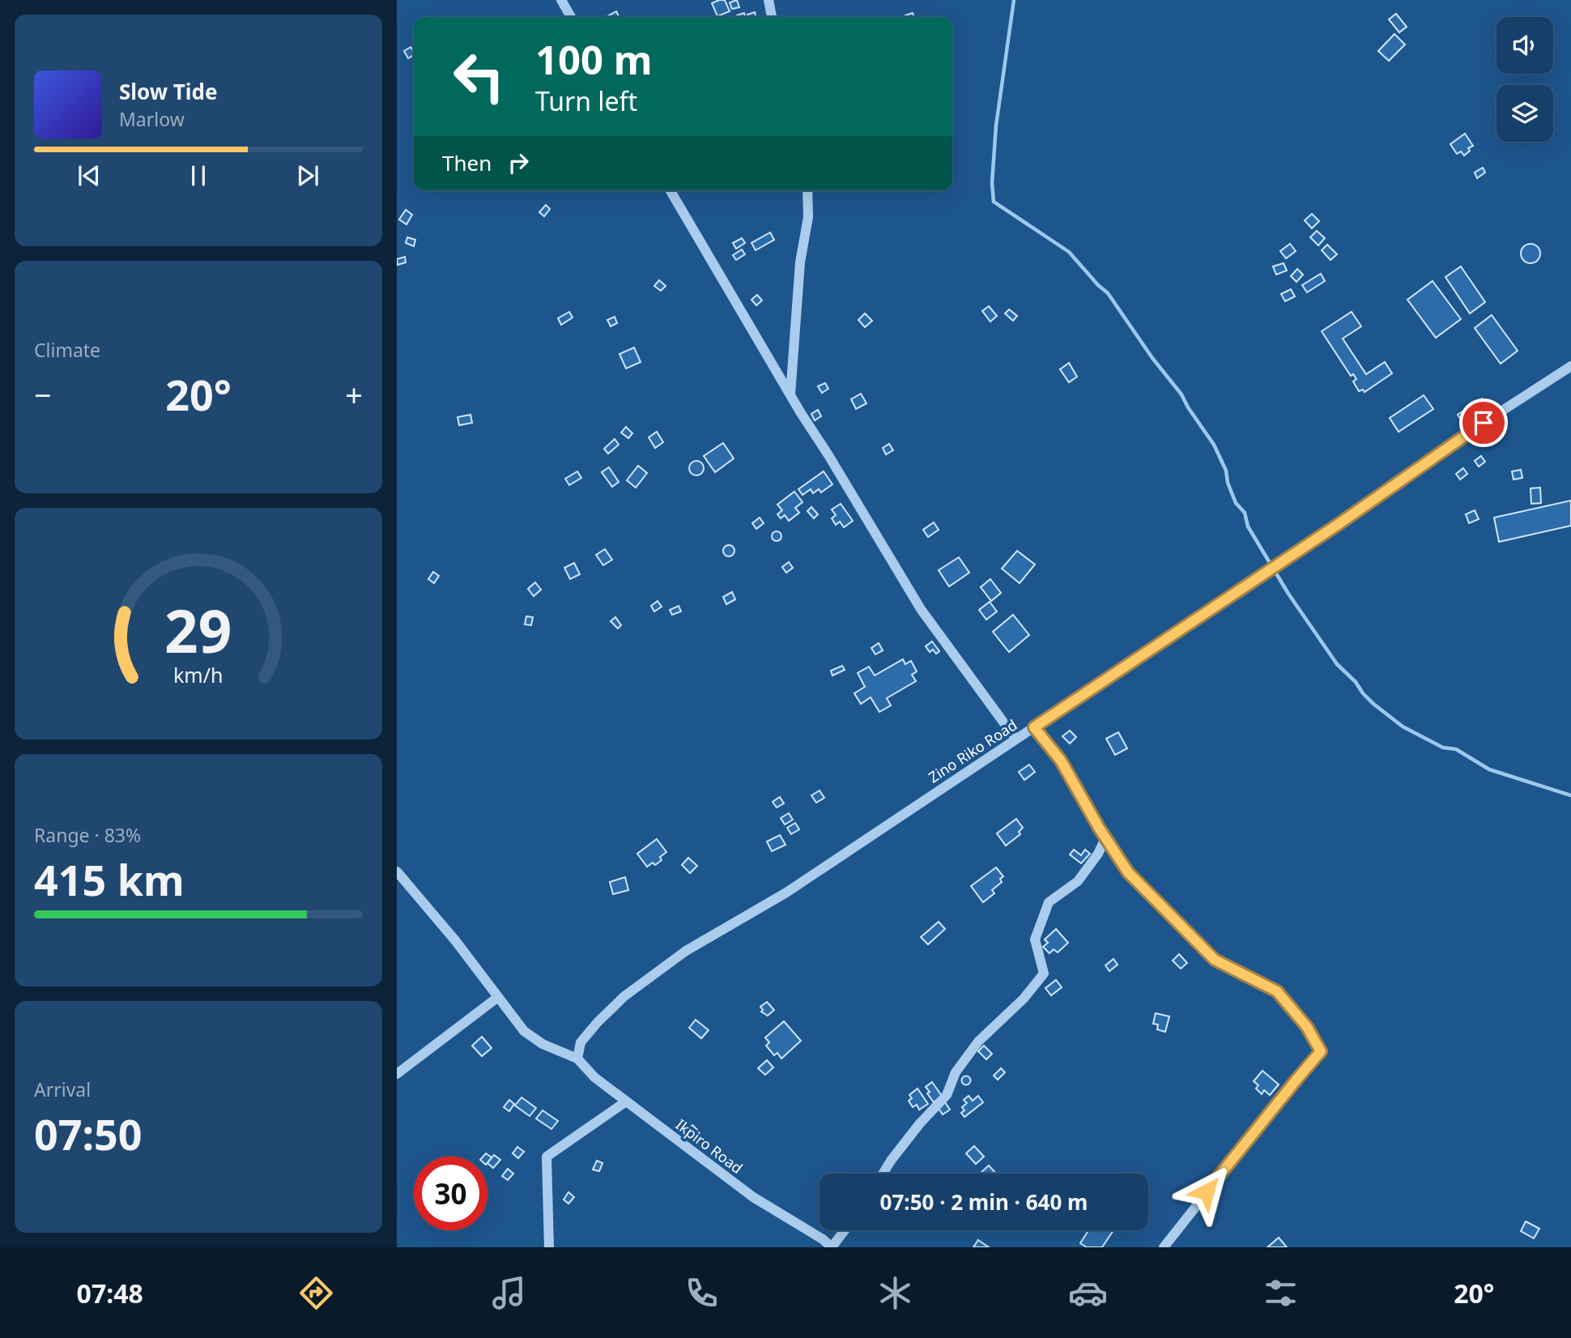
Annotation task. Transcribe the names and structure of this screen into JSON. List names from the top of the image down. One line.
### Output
{"streets":{"street":["Zino Riko Road","Ikpiro Road"]},"crossings":[["Zino Riko Road","Ikpiro Road"]],"page":{"turn":["100 m","Turn left"],"song":["Slow Tide","Marlow"],"then":"Then","tile":["Climate",["Range · 83%","415 km"],["Arrival","07:50"]],"heat":["−","20°","+"],"limit":"30","trip":"07:50 · 2 min · 640 m","tabs":["07:48","20°"],"gauge":["29","km/h"]}}
